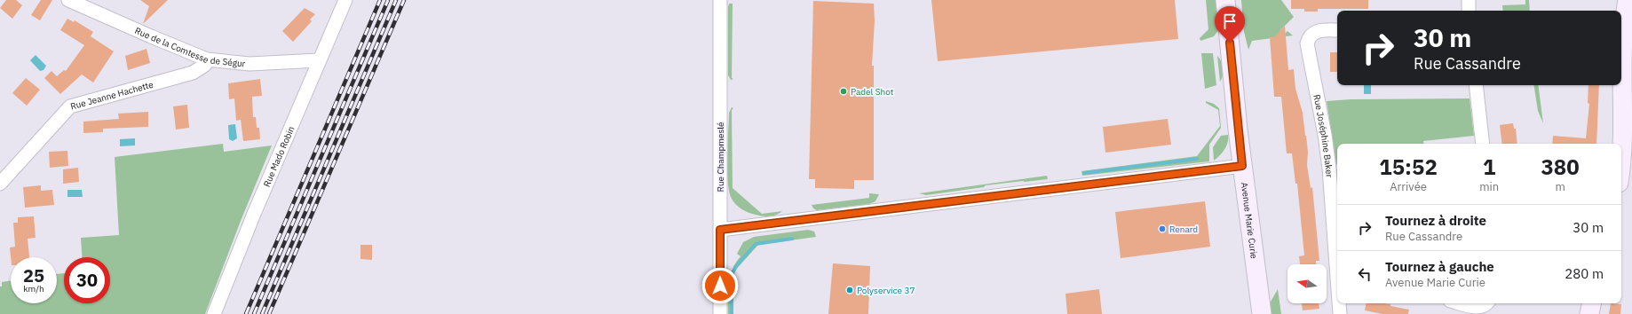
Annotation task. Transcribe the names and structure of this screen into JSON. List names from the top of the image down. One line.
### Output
{"streets":{"main road":["Avenue Marie Curie"],"street":["Rue de la Comtesse de Ségur","Rue Jeanne Hachette","Rue Joséphine Baker","Rue Mado Robin","Rue Champmeslé"]},"crossings":[["Rue de la Comtesse de Ségur","Rue Jeanne Hachette"],["Rue de la Comtesse de Ségur","Rue Mado Robin"]],"places":["Padel Shot","Renard","Polyservice 37"],"north":"left","page":{"turn":["30 m","Rue Cassandre"],"eta":["15:52","Arrivée","1","min","380","m"],"list":[{"name":"Tournez à droite","note":"Rue Cassandre","value":"30 m"},{"name":"Tournez à gauche","note":"Avenue Marie Curie","value":"280 m"}],"speed":"25 km/h","limit":"30"}}
